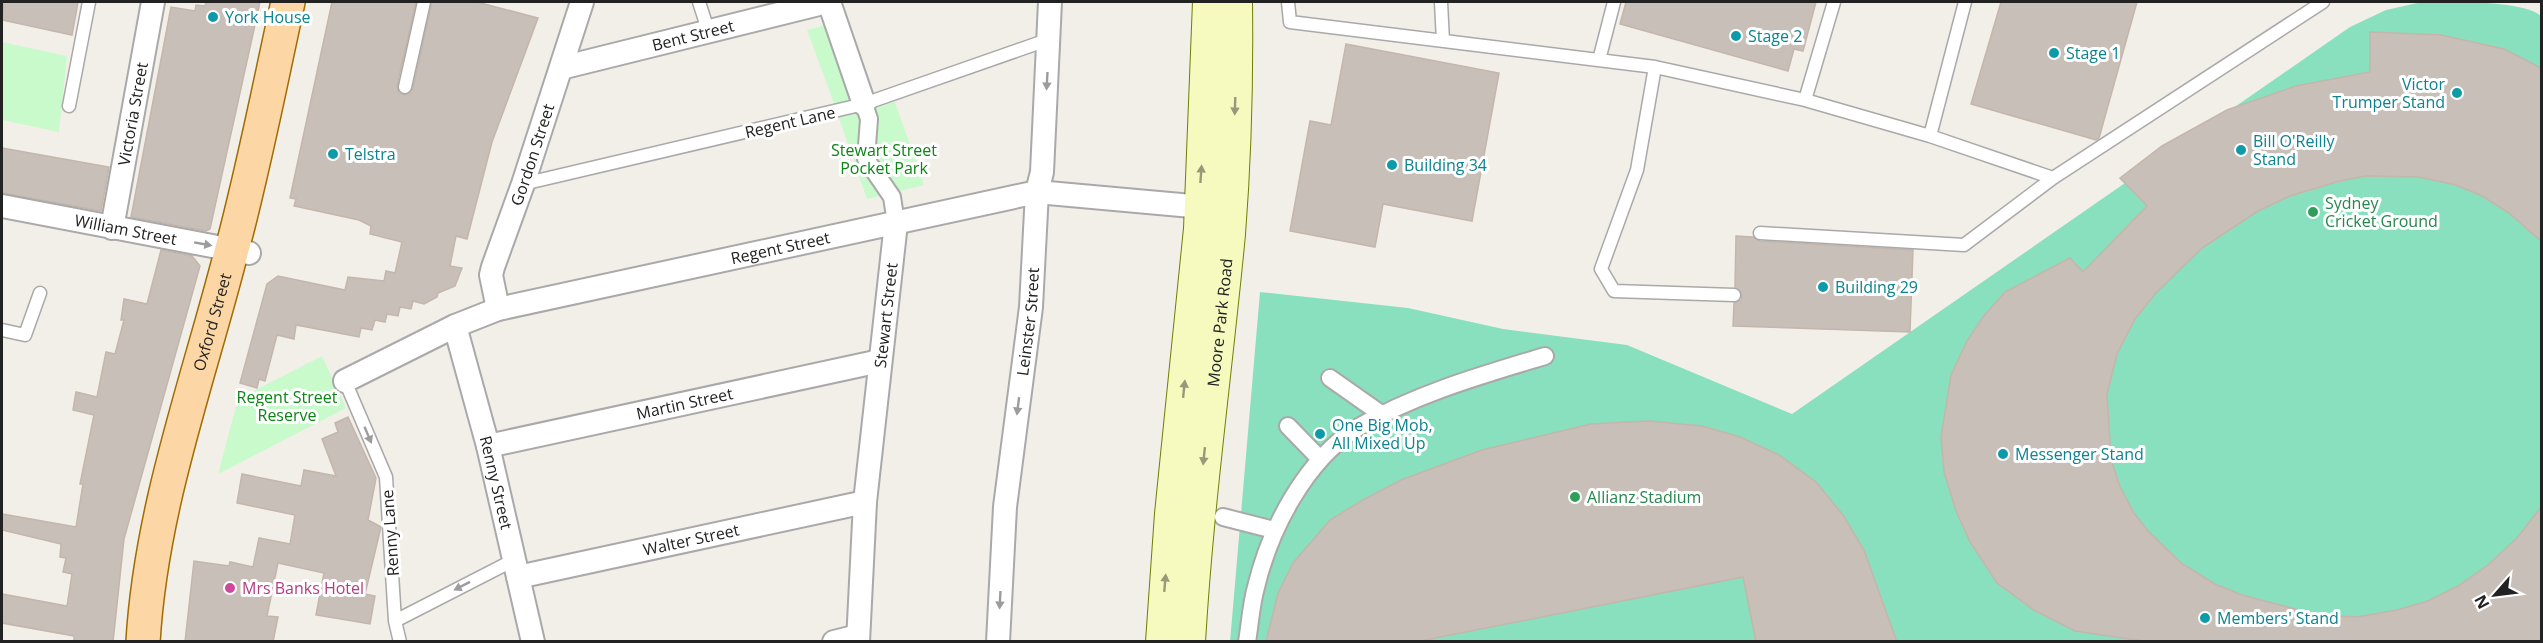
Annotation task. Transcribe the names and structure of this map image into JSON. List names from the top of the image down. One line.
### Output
{"streets":{"main road":["Oxford Street","Moore Park Road"],"street":["Bent Street","Victoria Street","Gordon Street","William Street","Regent Street","Stewart Street","Leinster Street","Martin Street","Renny Street","Walter Street"],"lane":["Regent Lane","Renny Lane"]},"crossings":[["Bent Street","Gordon Street"],["Bent Street","Stewart Street"],["Victoria Street","William Street"],["Regent Lane","Gordon Street"],["Regent Lane","Stewart Street"],["Regent Lane","Leinster Street"],["Gordon Street","Regent Street"],["William Street","Oxford Street"],["Regent Street","Stewart Street"],["Regent Street","Leinster Street"],["Regent Street","Moore Park Road"],["Regent Street","Renny Street"],["Regent Street","Renny Lane"],["Stewart Street","Martin Street"],["Stewart Street","Walter Street"],["Martin Street","Renny Street"],["Renny Street","Walter Street"]],"one_way":["William Street","Leinster Street","Renny Lane"],"parks":["Stewart Street Pocket Park","Regent Street Reserve"],"places":["York House","Stage 2","Stage 1","Victor Trumper Stand","Bill O'Reilly Stand","Telstra","Building 34","Sydney Cricket Ground","Building 29","One Big Mob, All Mixed Up","Messenger Stand","Allianz Stadium","Mrs Banks Hotel","Members' Stand"],"north":"bottom left"}
